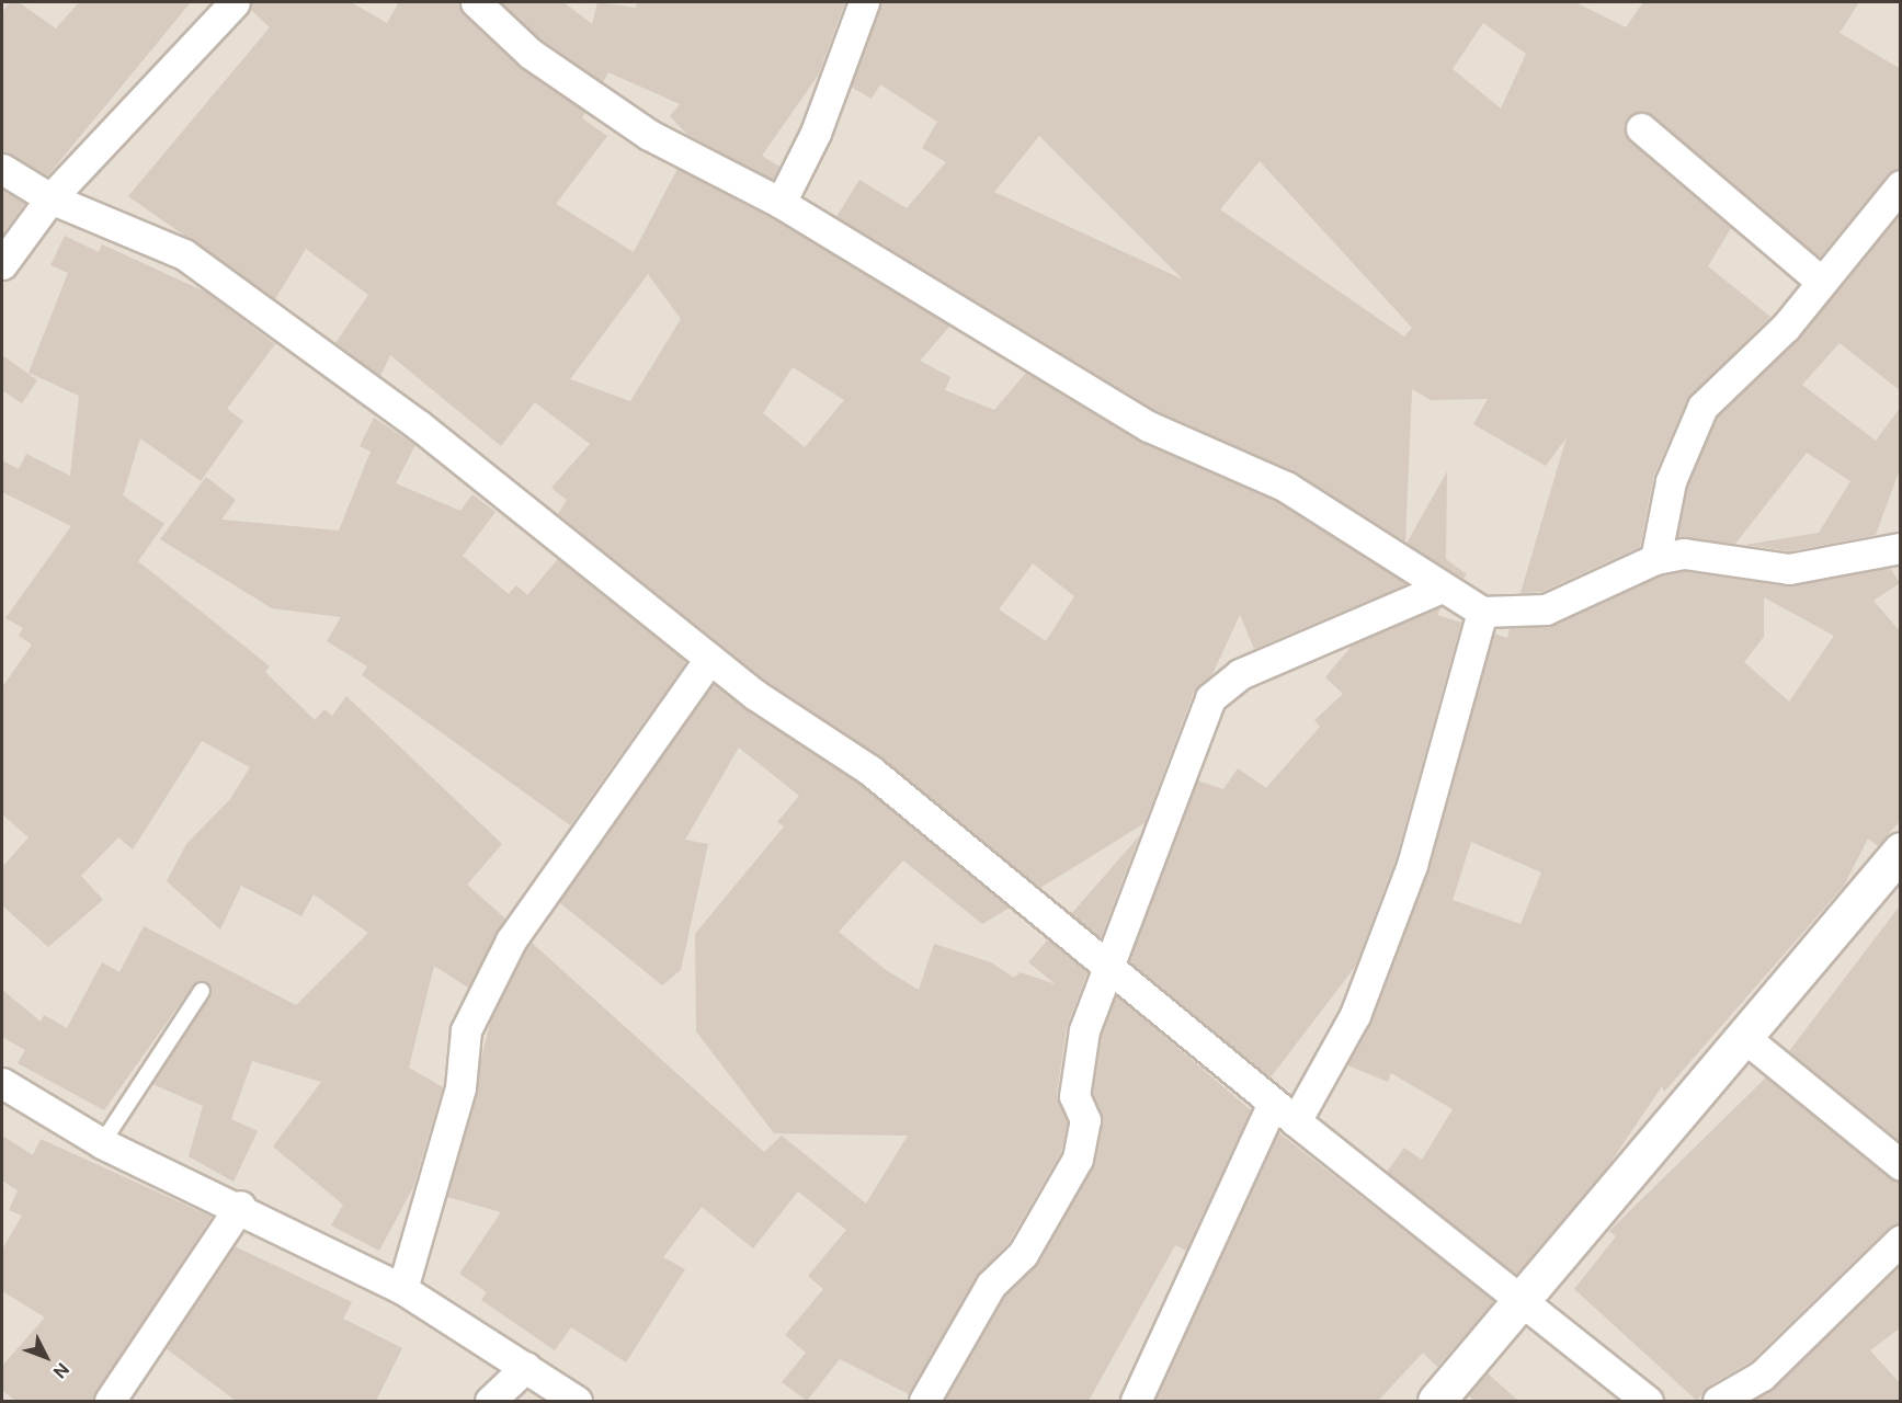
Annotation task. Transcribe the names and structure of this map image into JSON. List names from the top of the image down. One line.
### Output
{"north":"bottom right"}
